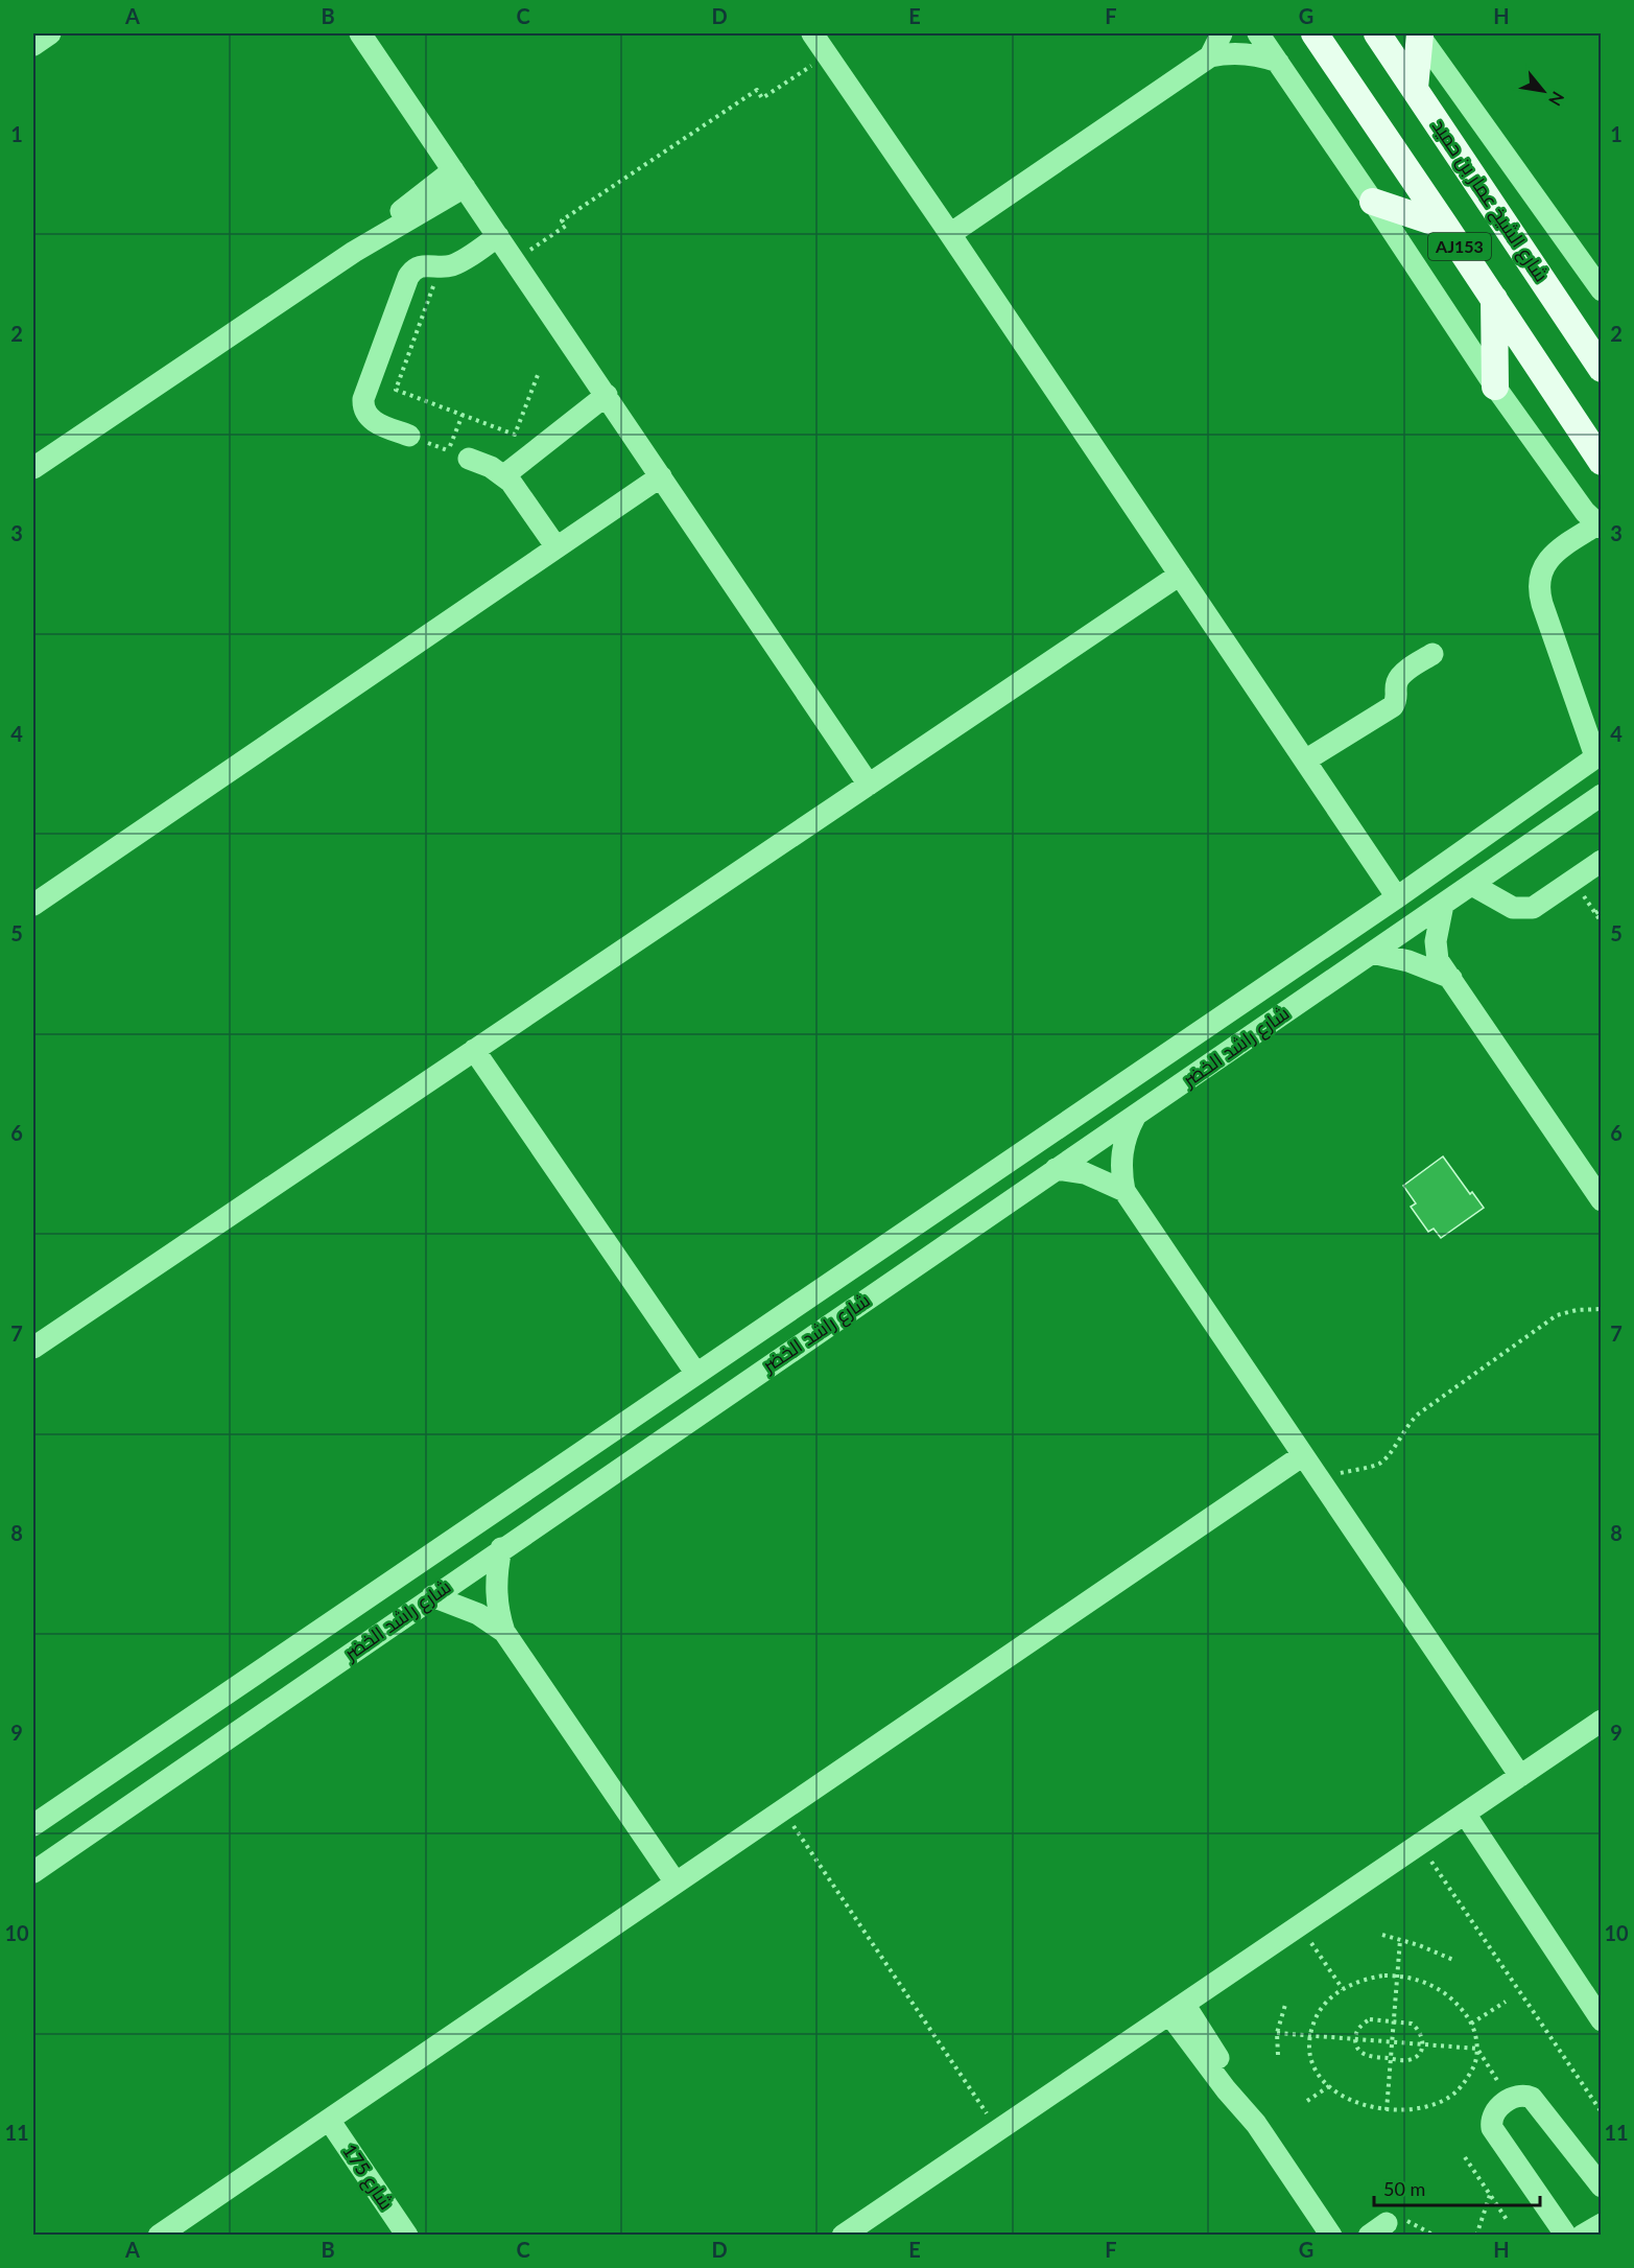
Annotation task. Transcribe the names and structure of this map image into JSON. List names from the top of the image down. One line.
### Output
{"streets":{"main road":["شارع الشيخ عمار بن حميد","AJ153"],"street":["شارع راشد الخضر","شارع 175"]},"scale_bar":"50 m","north":"bottom right","grid":{"columns":["A","B","C","D","E","F","G","H"],"rows":["1","2","3","4","5","6","7","8","9","10","11"]}}
